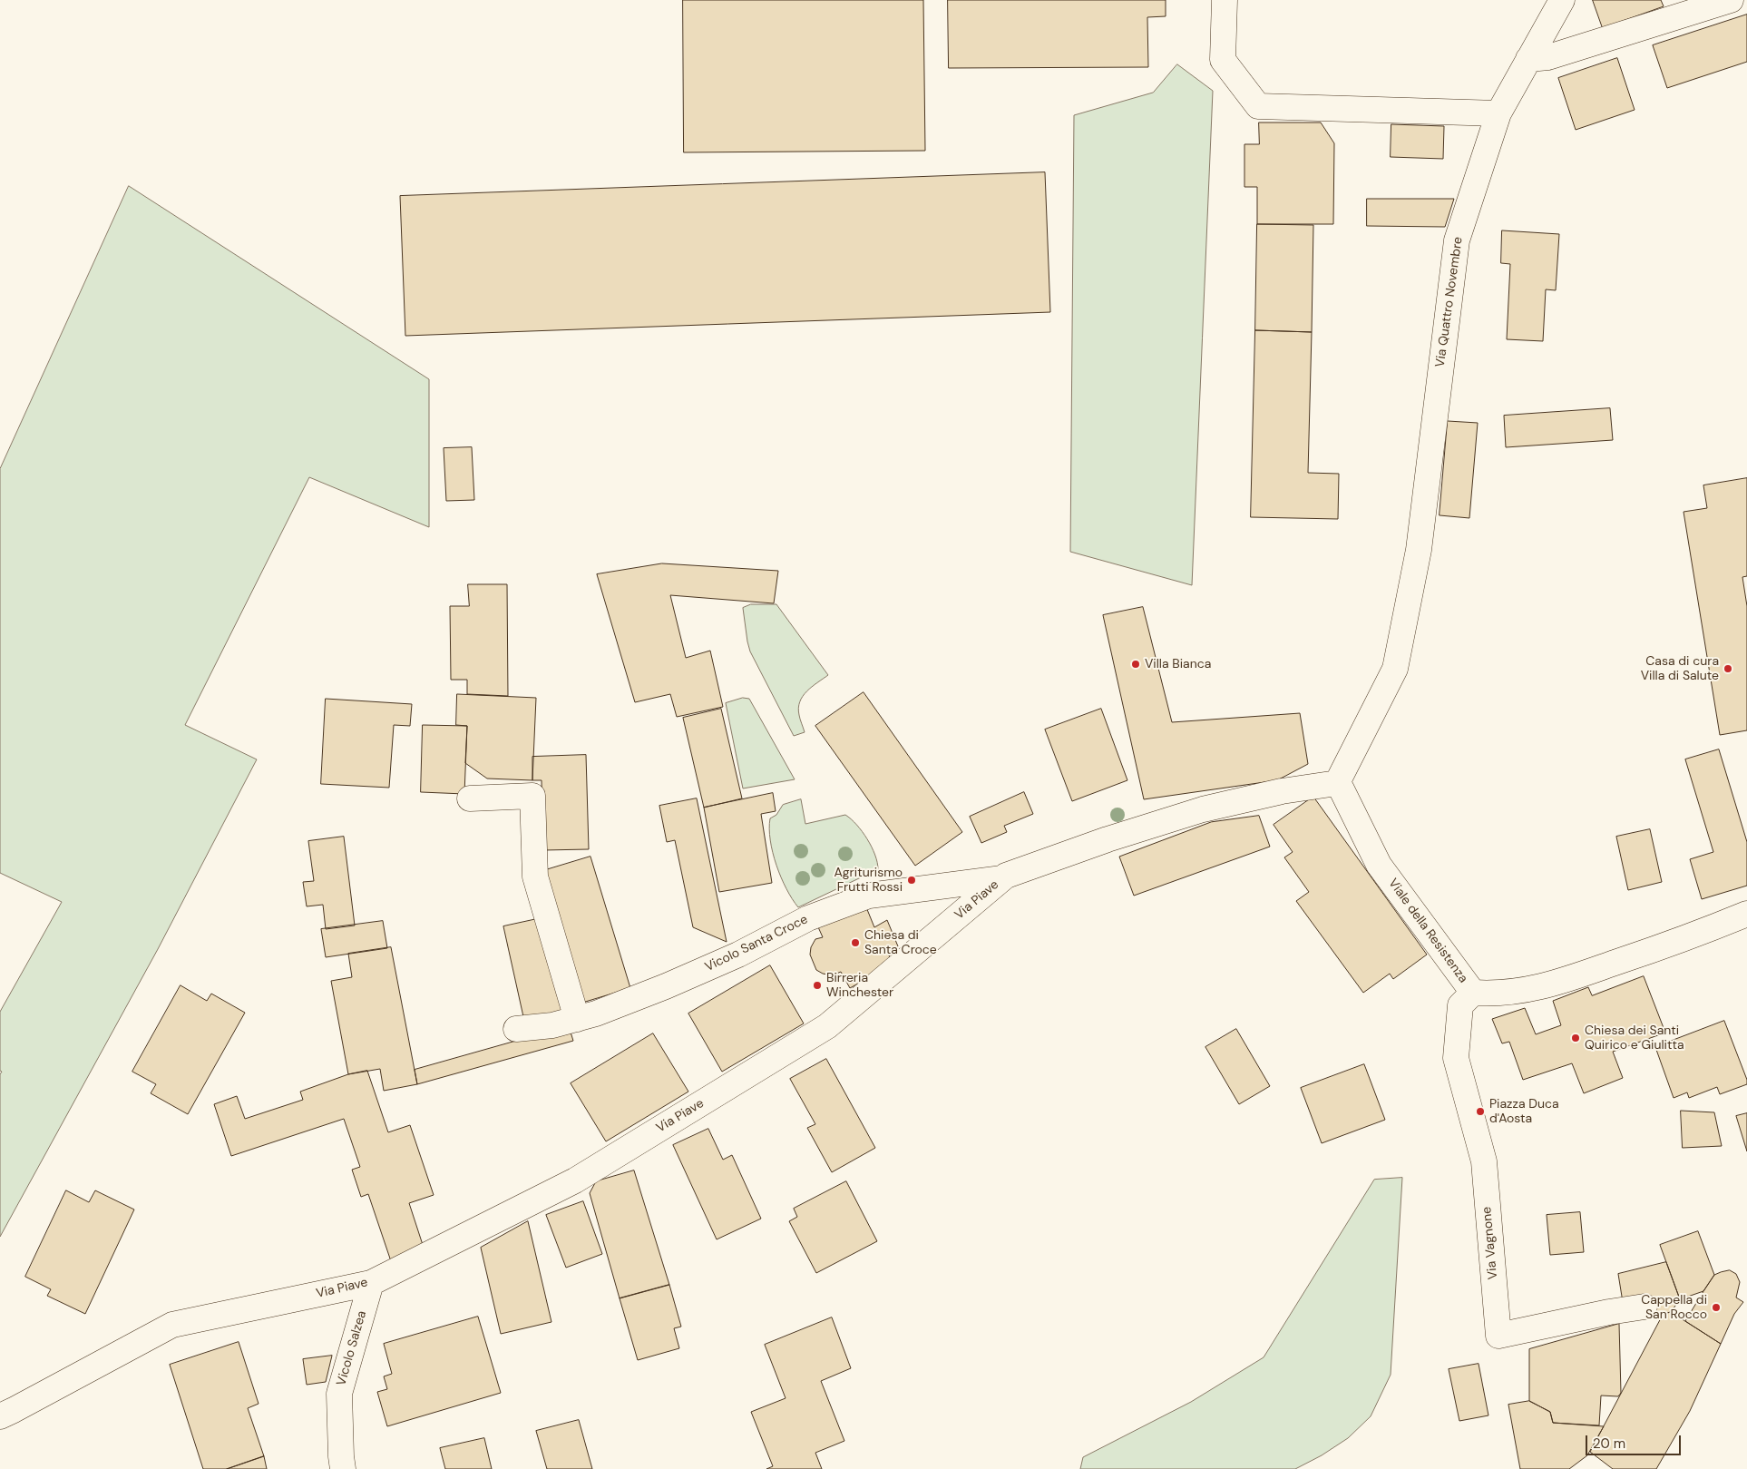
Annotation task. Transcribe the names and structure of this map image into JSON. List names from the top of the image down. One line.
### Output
{"streets":{"street":["Via Quattro Novembre","Via Piave","Viale della Resistenza","Vicolo Santa Croce","Via Vagnone","Vicolo Salzea"]},"crossings":[["Via Quattro Novembre","Via Piave"],["Via Quattro Novembre","Viale della Resistenza"],["Via Piave","Viale della Resistenza"],["Via Piave","Vicolo Santa Croce"],["Via Piave","Vicolo Salzea"],["Viale della Resistenza","Via Vagnone"]],"places":["Villa Bianca","Casa di cura Villa di Salute","Agriturismo Frutti Rossi","Chiesa di Santa Croce","Birreria Winchester","Chiesa dei Santi Quirico e Giulitta","Piazza Duca d'Aosta","Cappella di San Rocco"],"scale_bar":"20 m"}
